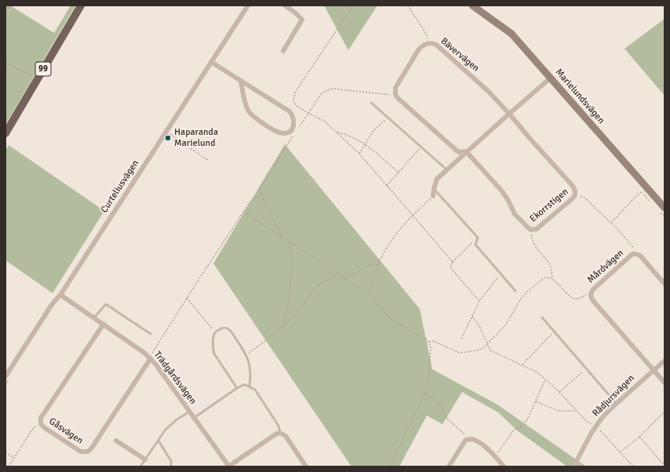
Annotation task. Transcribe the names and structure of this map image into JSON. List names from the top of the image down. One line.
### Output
{"streets":{"main road":["99"],"street":["Bävervägen","Marielundsvägen","Curteliusvägen","Ekorrstigen","Mårdvägen","Trädgårdsvägen","Rådjursvägen","Gåsvägen"]},"crossings":[["Bävervägen","Ekorrstigen"],["Curteliusvägen","Trädgårdsvägen"],["Mårdvägen","Rådjursvägen"],["Trädgårdsvägen","Gåsvägen"]],"places":["Haparanda Marielund"]}
